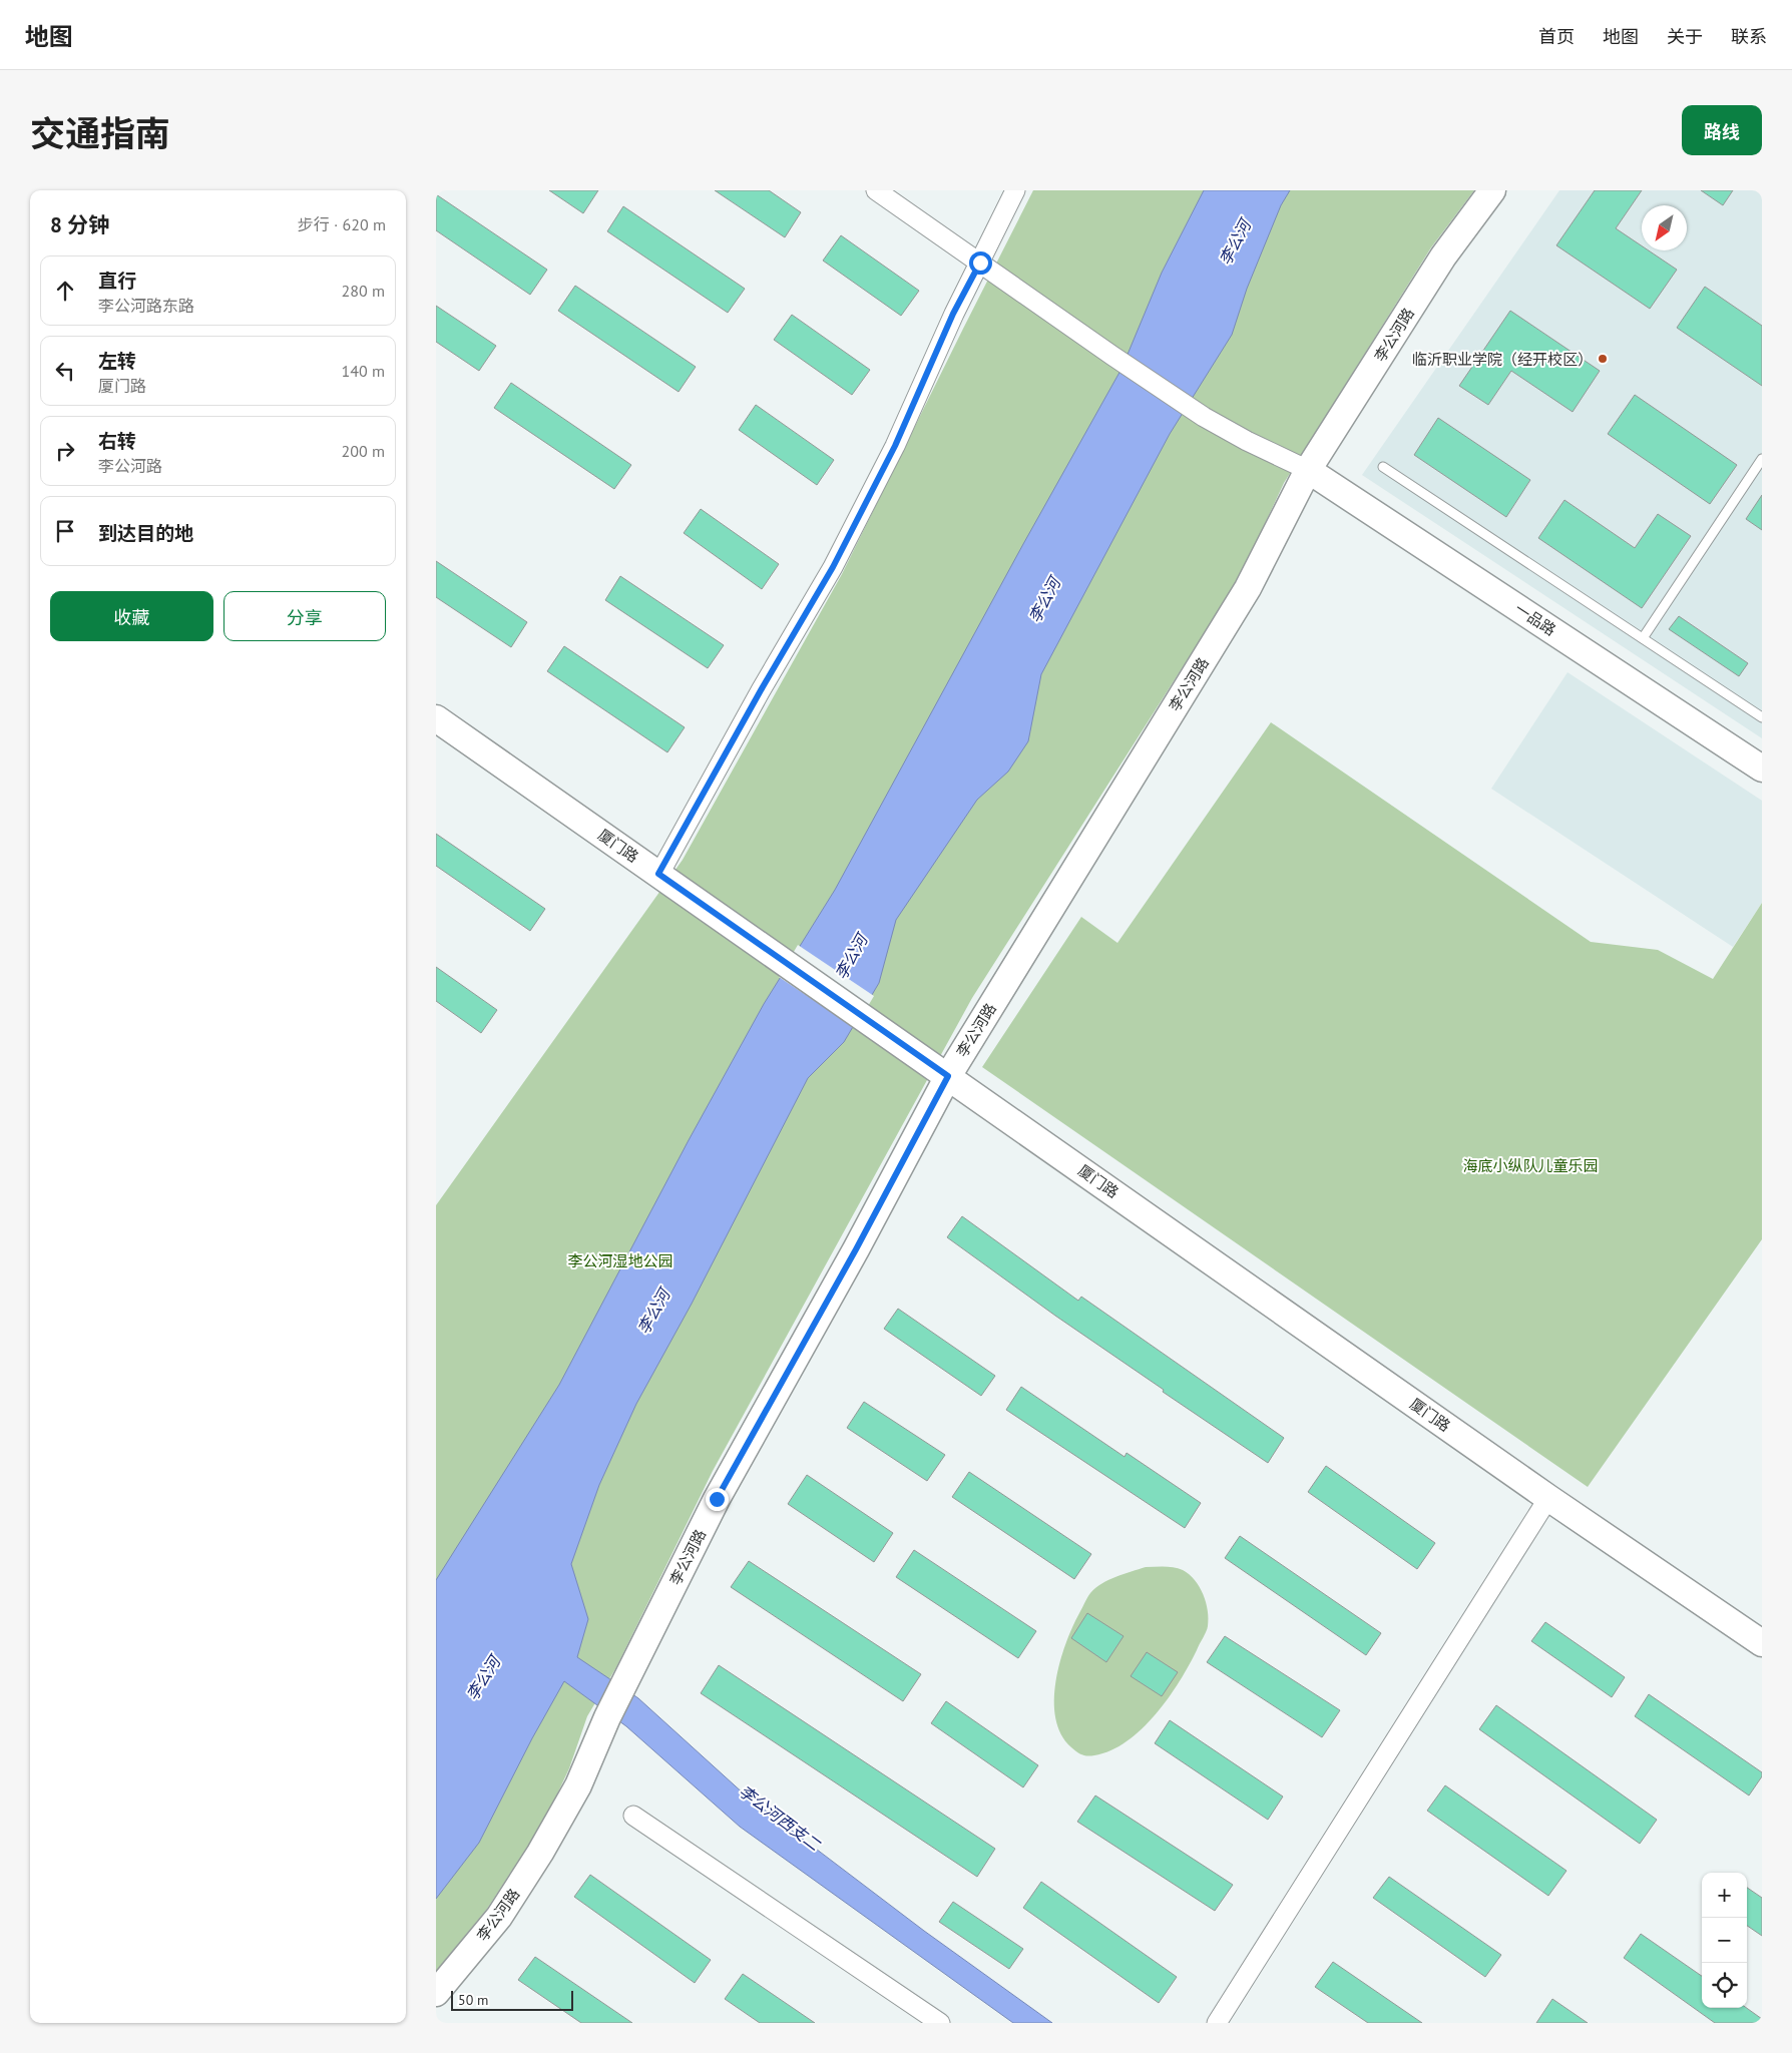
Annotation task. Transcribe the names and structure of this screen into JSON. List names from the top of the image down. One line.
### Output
{"streets":{"street":["李公河路","一品路","厦门路"]},"crossings":[["李公河路","一品路"],["李公河路","厦门路"]],"water":["李公河","李公河西支二"],"parks":["海底小纵队儿童乐园","李公河湿地公园"],"places":["临沂职业学院（经开校区）"],"scale_bar":"50 m","north":"bottom left","page":{"header":"地图","nav":["首页","地图","关于","联系"],"title":"交通指南","buttons":["路线",["收藏","分享"]],"heading":["8 分钟","步行 · 620 m"],"list":[["直行","李公河路东路","280 m"],["左转","厦门路","140 m"],["右转","李公河路","200 m"],"到达目的地"],"map_buttons":["+","−"],"scale":"50 m"}}
